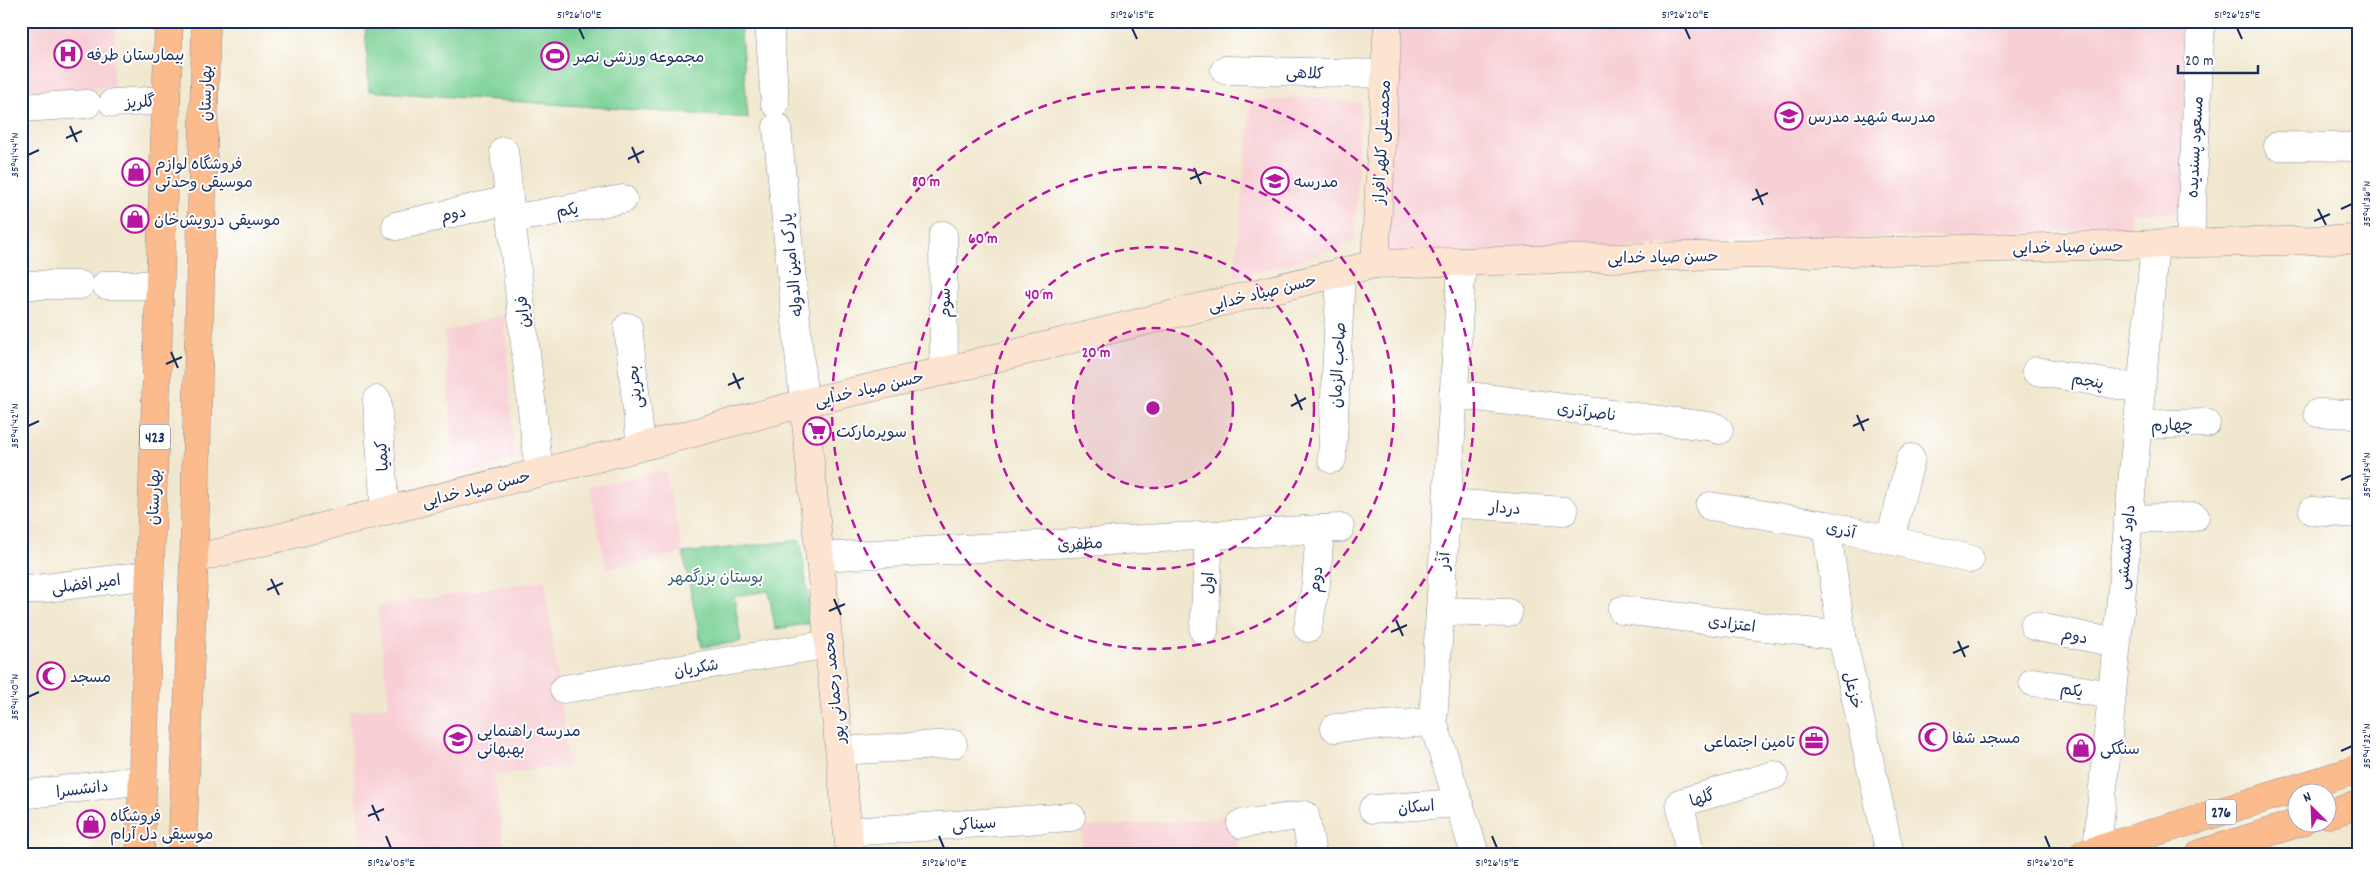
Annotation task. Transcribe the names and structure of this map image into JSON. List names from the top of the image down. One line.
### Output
{"streets":{"main road":["بهارستان","423","276"],"street":["کلاهی","گلریز","محمدعلی کلهر افراز","مسعود پسندیده","یکم","دوم","حسن صیاد خدایی","پارک امین الدوله","سوم","فراین","صاحب الزمان","پنجم","بحرینی","ناصرآذری","چهارم","کیمیا","دردار","آذری","مظفری","داود کشمشی","آذر","امیر افضلی","اول","اعتزادی","شکریان","محمد رحمانی پور","خزعل","دانشسرا","گلها","اسکان","سیناکی"]},"crossings":[["کلاهی","محمدعلی کلهر افراز"],["بهارستان","گلریز"],["بهارستان","حسن صیاد خدایی"],["بهارستان","امیر افضلی"],["بهارستان","دانشسرا"],["محمدعلی کلهر افراز","حسن صیاد خدایی"],["مسعود پسندیده","حسن صیاد خدایی"],["یکم","دوم"],["یکم","فراین"],["یکم","داود کشمشی"],["دوم","فراین"],["دوم","مظفری"],["دوم","داود کشمشی"],["حسن صیاد خدایی","پارک امین الدوله"],["حسن صیاد خدایی","سوم"],["حسن صیاد خدایی","فراین"],["حسن صیاد خدایی","صاحب الزمان"],["حسن صیاد خدایی","بحرینی"],["حسن صیاد خدایی","کیمیا"],["حسن صیاد خدایی","داود کشمشی"],["حسن صیاد خدایی","آذر"],["حسن صیاد خدایی","محمد رحمانی پور"],["پارک امین الدوله","محمد رحمانی پور"],["پنجم","داود کشمشی"],["ناصرآذری","آذر"],["چهارم","داود کشمشی"],["دردار","آذر"],["آذری","خزعل"],["مظفری","اول"],["مظفری","محمد رحمانی پور"],["داود کشمشی","276"],["آذر","اسکان"],["اعتزادی","خزعل"],["شکریان","محمد رحمانی پور"],["محمد رحمانی پور","سیناکی"]],"parks":["بوستان بزرگمهر"],"places":{"hospital":["بیمارستان طرفه"],"sports":["مجموعه ورزشی نصر"],"school or university":["مدرسه شهید مدرس","مدرسه","مدرسه راهنمایی بهبهانی"],"shop":["فروشگاه لوازم موسیقی وحدتی","موسیقی درویش‌خان","سنگکی","فروشگاه موسیقی دل آرام"],"supermarket":["سوپرمارکت"],"mosque":["مسجد","مسجد شفا"],"office":["تامین اجتماعی"]},"scale_bar":"20 m","north":"top left","coordinates":["51°26'10\"E","51°26'15\"E","51°26'20\"E","51°26'25\"E","35°41'44\"N","35°41'36\"N","35°41'42\"N","35°41'34\"N","35°41'40\"N","35°41'32\"N","51°26'05\"E"],"rings":["80 m","60 m","40 m","20 m"]}
